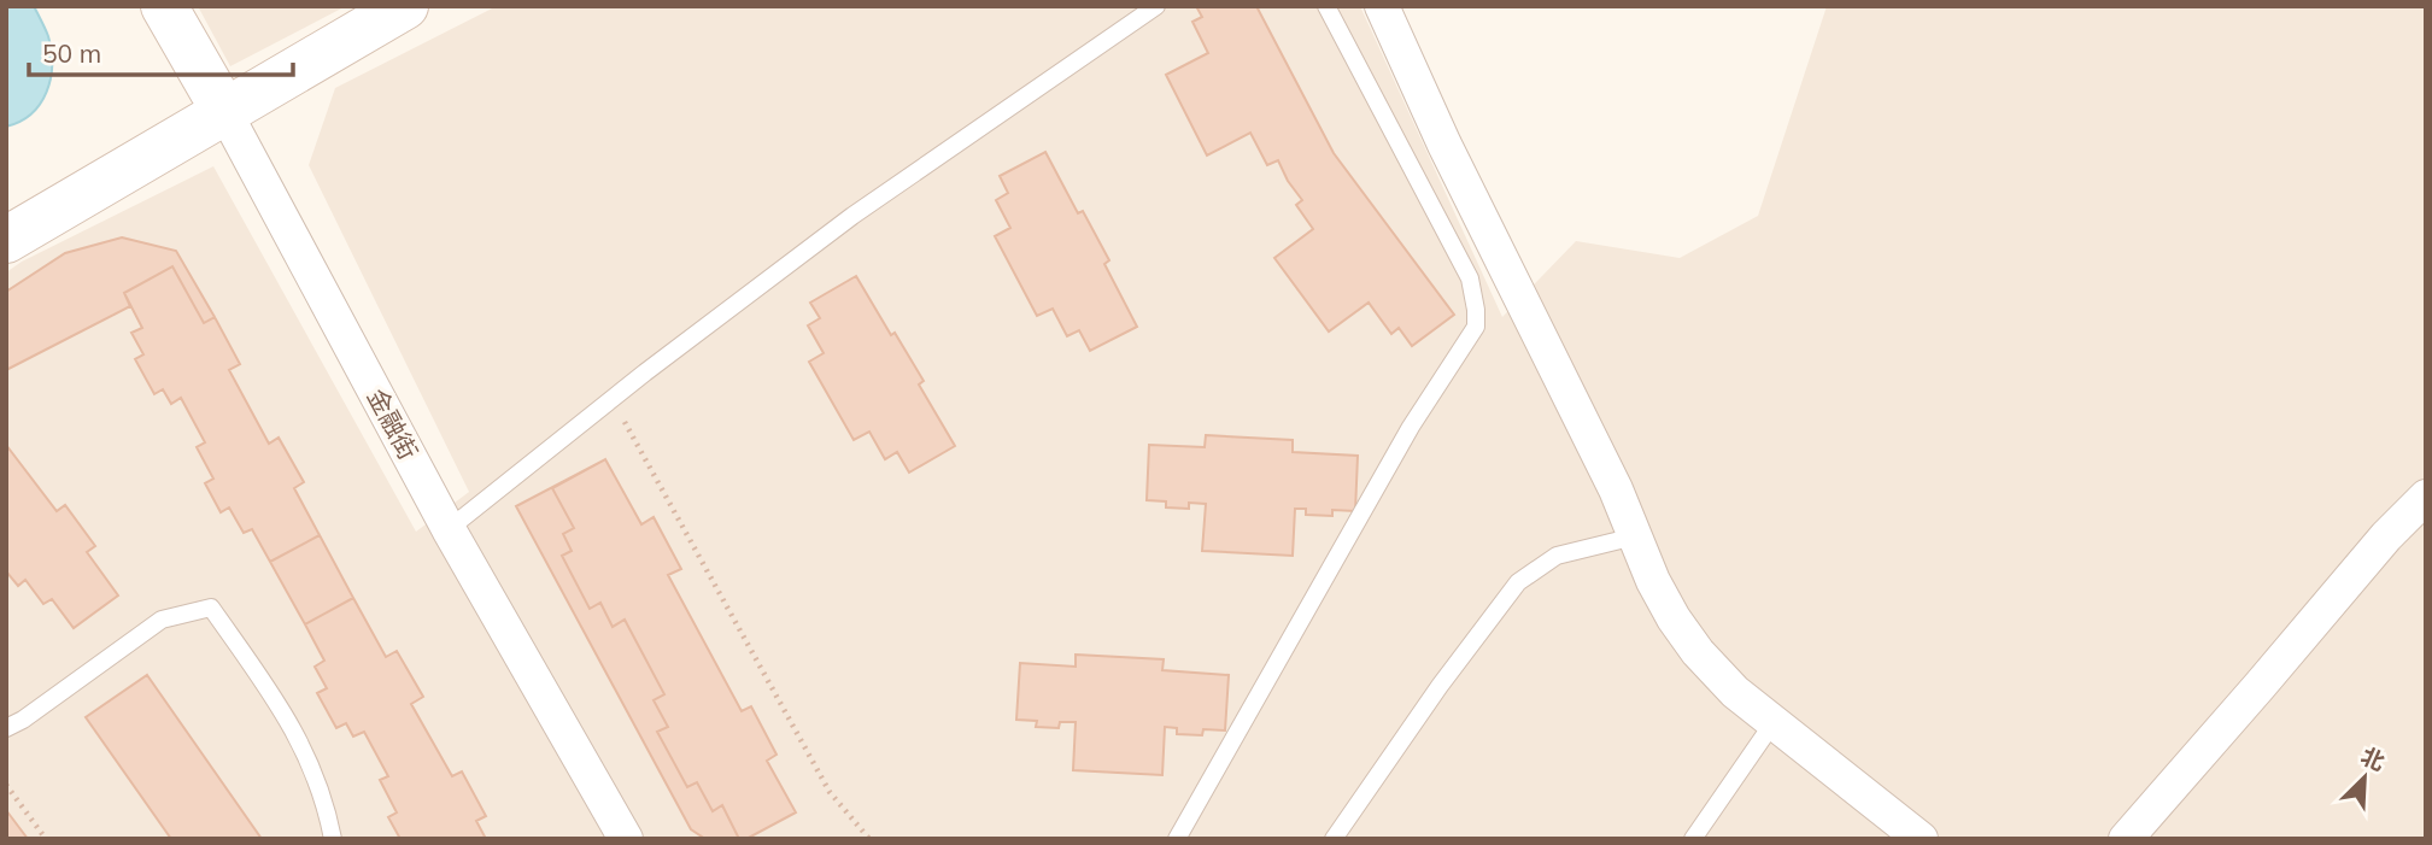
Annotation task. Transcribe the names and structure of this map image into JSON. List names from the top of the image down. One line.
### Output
{"streets":{"street":["金融街"]},"scale_bar":"50 m","north":"top right"}
